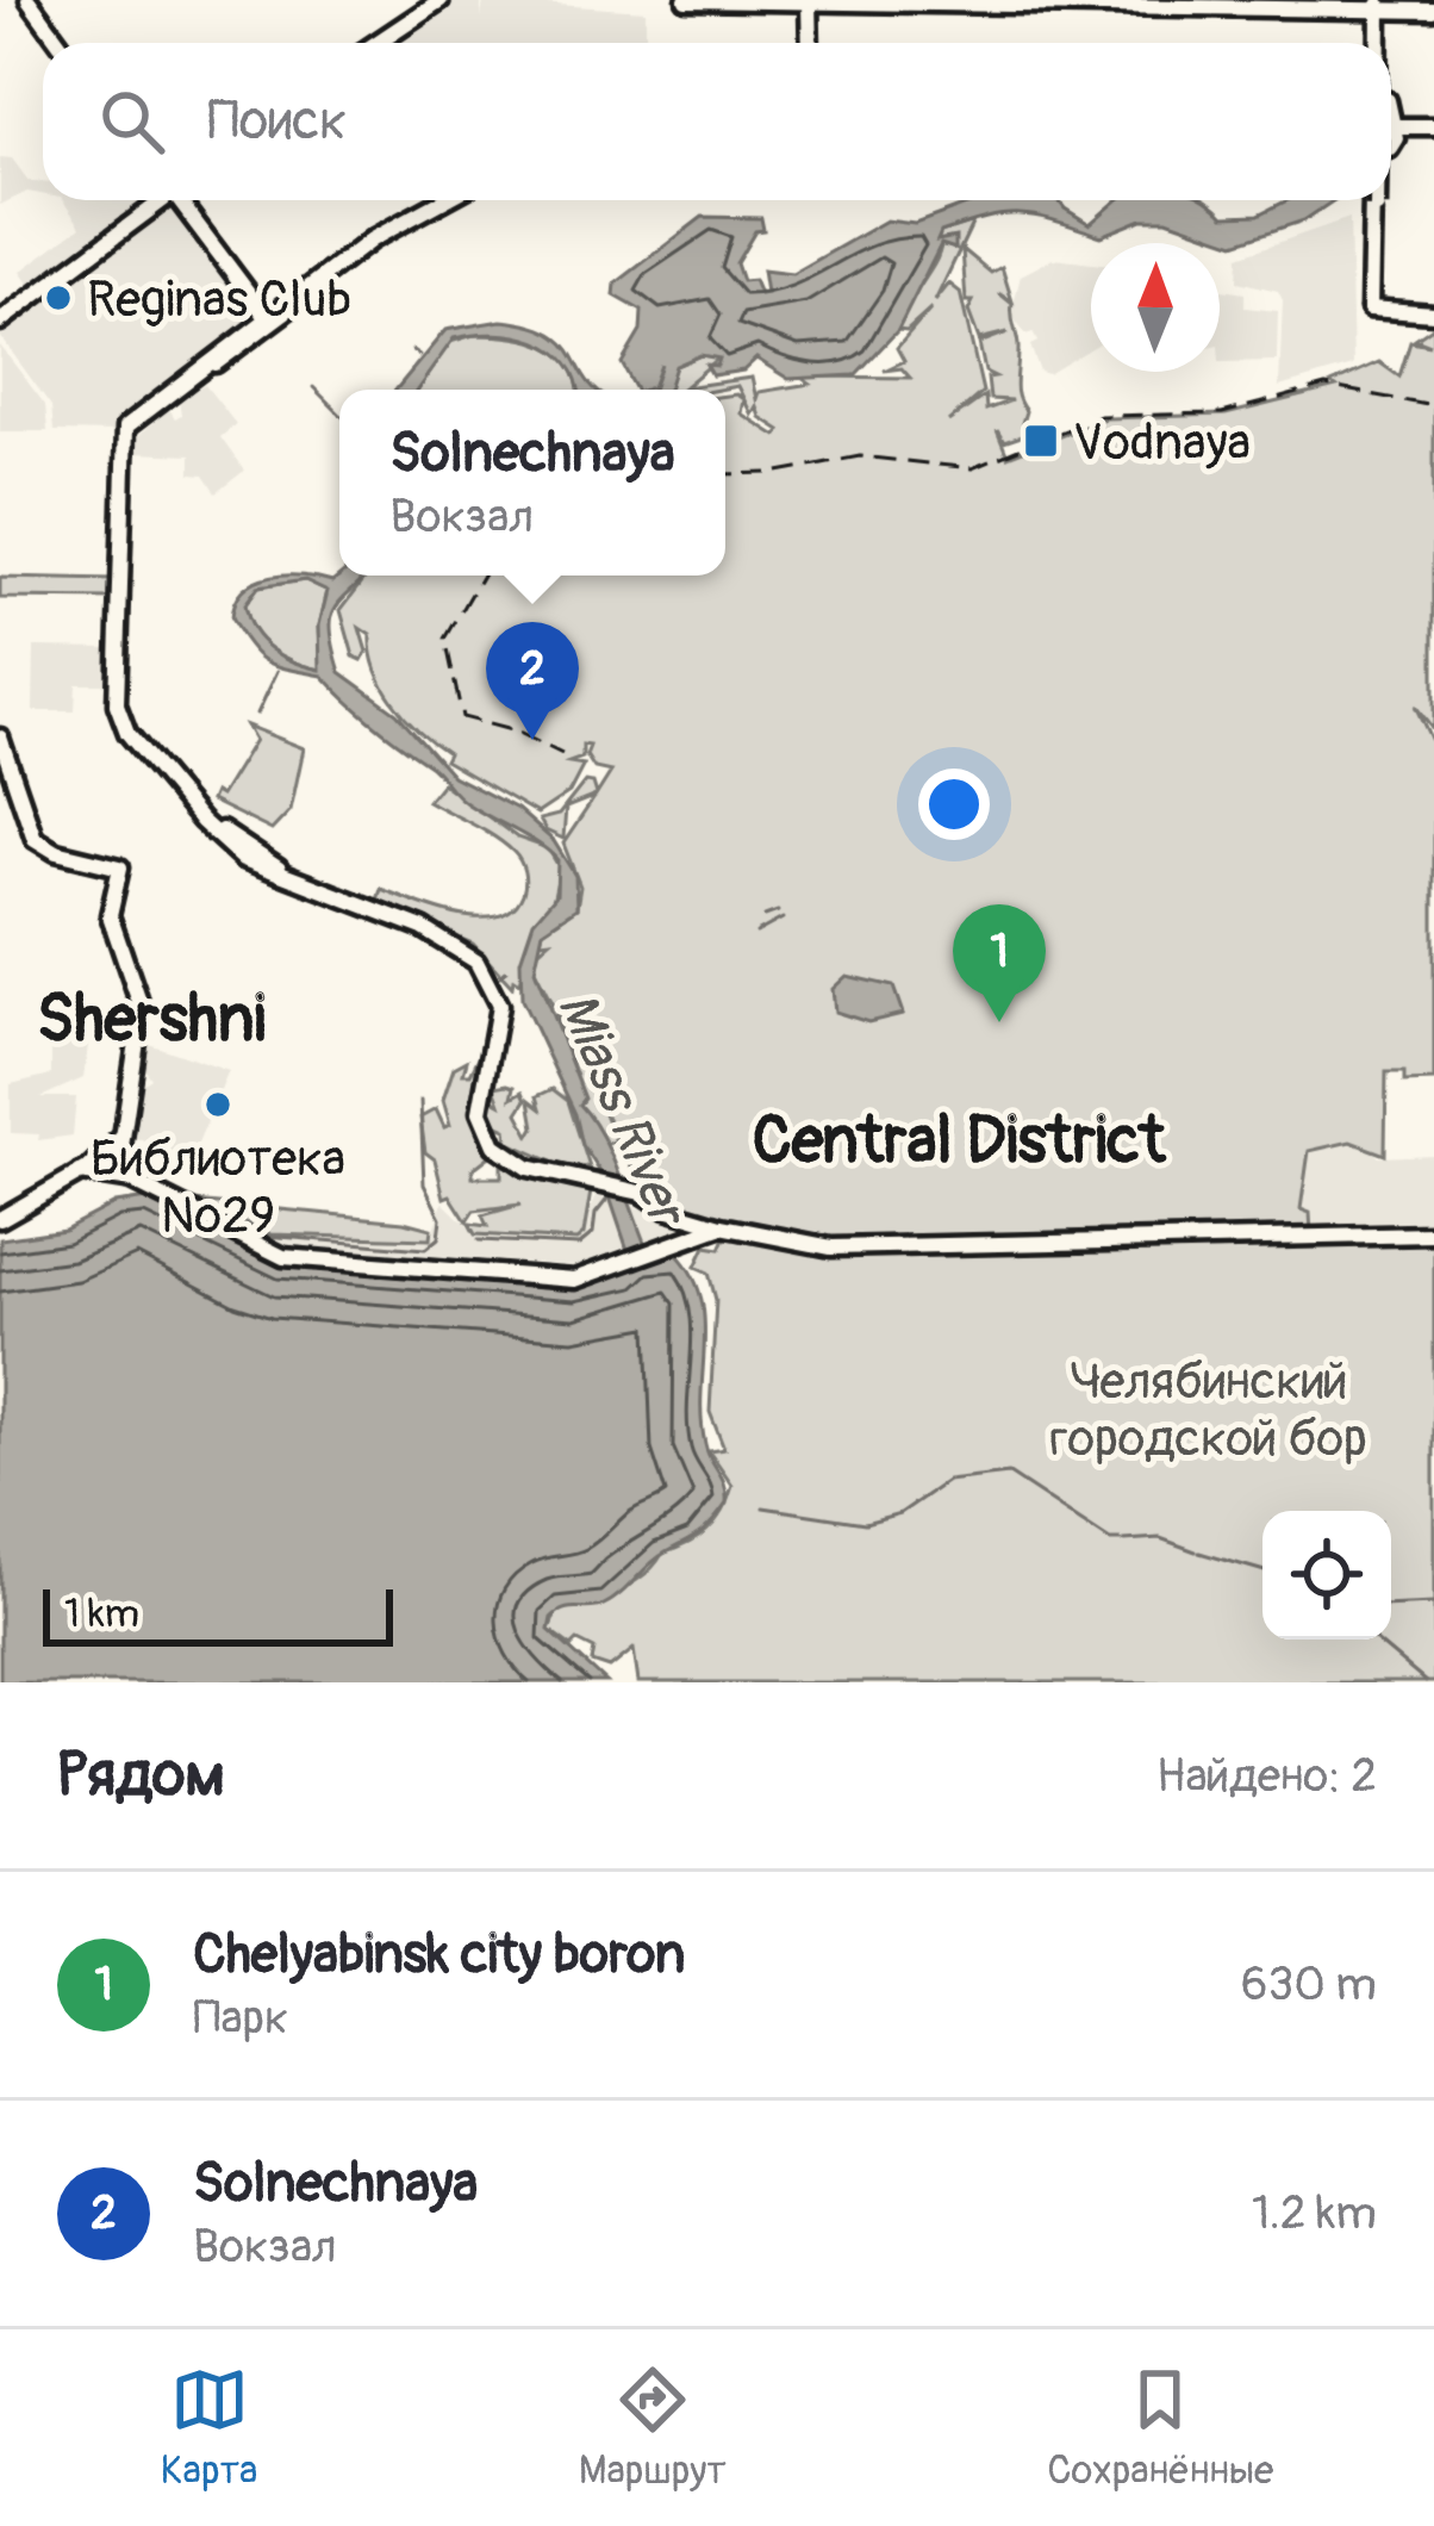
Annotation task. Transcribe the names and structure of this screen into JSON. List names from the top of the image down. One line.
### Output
{"districts":["Shershni","Central District"],"water":["Miass River"],"parks":["Челябинский городской бор"],"places":{"other":["Reginas Club","Библиотека №29"],"transit":["Vodnaya"]},"scale_bar":"1 km","north":"top","page":{"search":"Поиск","popup":["Solnechnaya","Вокзал"],"pins":["2","1"],"scale":"1 km","heading":["Рядом","Найдено: 2"],"list":[{"mark":"1","name":"Chelyabinsk city boron","note":"Парк","value":"630 m"},{"mark":"2","name":"Solnechnaya","note":"Вокзал","value":"1.2 km"}],"nav":["Карта","Маршрут","Сохранённые"]}}
